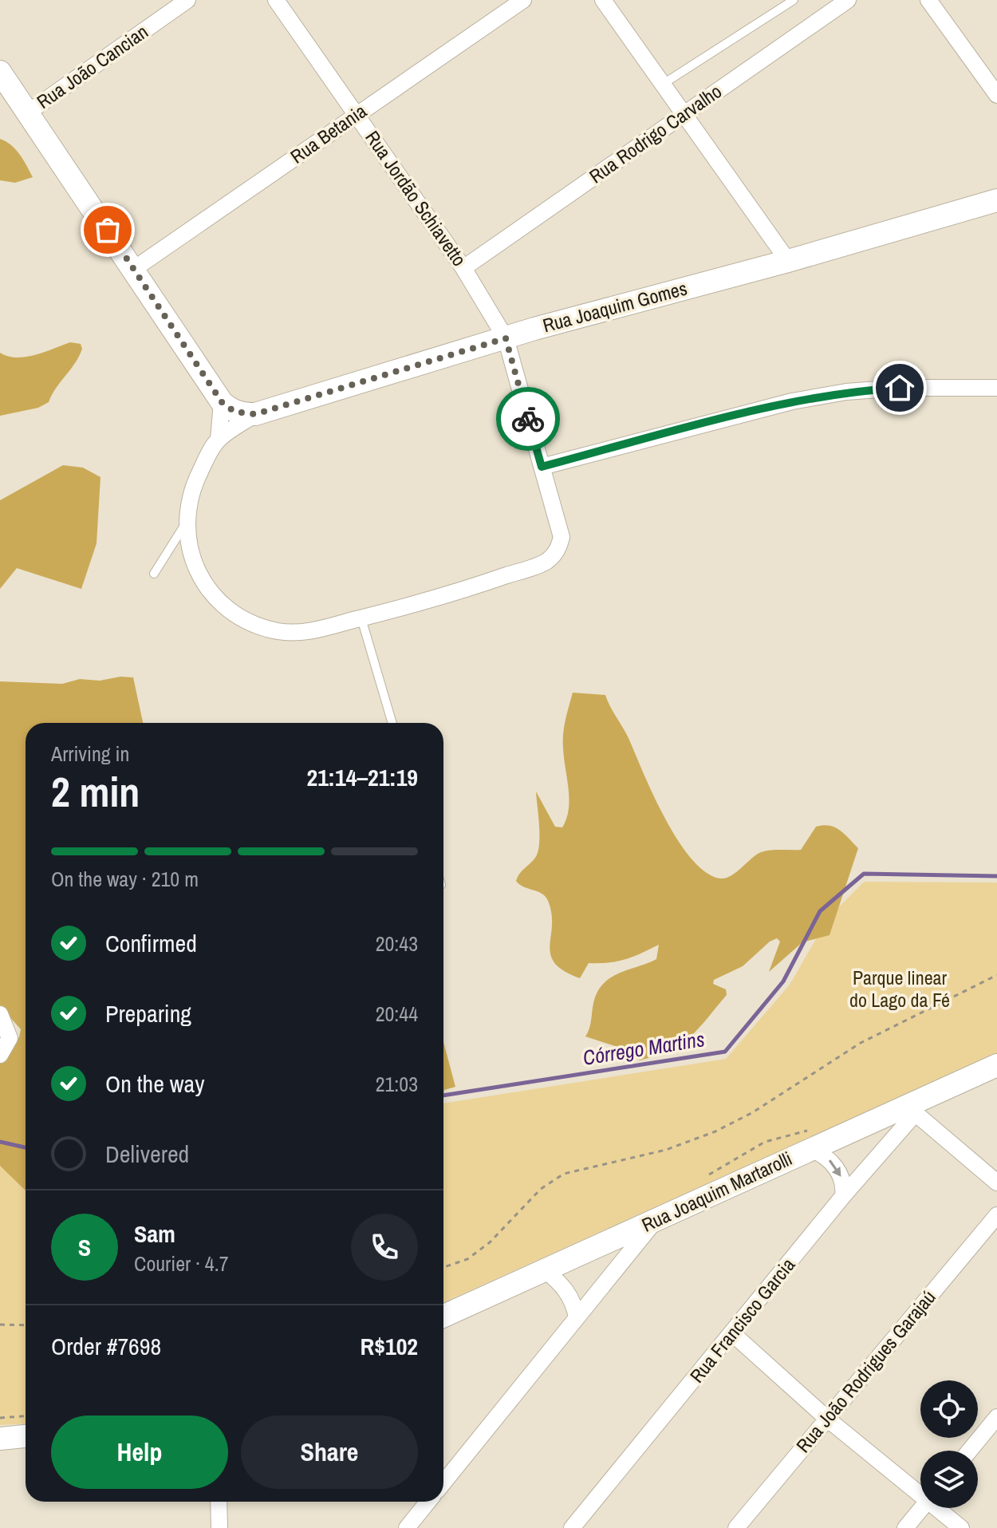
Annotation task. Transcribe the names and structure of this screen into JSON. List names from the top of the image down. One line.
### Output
{"streets":{"street":["Rua João Cancian","Rua Betania","Rua Rodrigo Carvalho","Rua Jordão Schiavetto","Rua Joaquim Gomes","Rua Joaquim Martarolli","Rua Francisco Garcia","Rua João Rodrigues Garajaú"]},"crossings":[["Rua Betania","Rua Jordão Schiavetto"],["Rua Rodrigo Carvalho","Rua Jordão Schiavetto"],["Rua Jordão Schiavetto","Rua Joaquim Gomes"],["Rua Joaquim Martarolli","Rua Francisco Garcia"]],"water":["Córrego Martins"],"parks":["Parque linear do Lago da Fé"],"page":{"heading":["2 min","Arriving in","21:14–21:19"],"panel":["Sam","Courier · 4.7","Order #7698","R$102"],"bar":"On the way · 210 m","list":[["Confirmed","20:43"],["Preparing","20:44"],["On the way","21:03"],"Delivered"],"round":"S","buttons":["Help","Share"]}}
